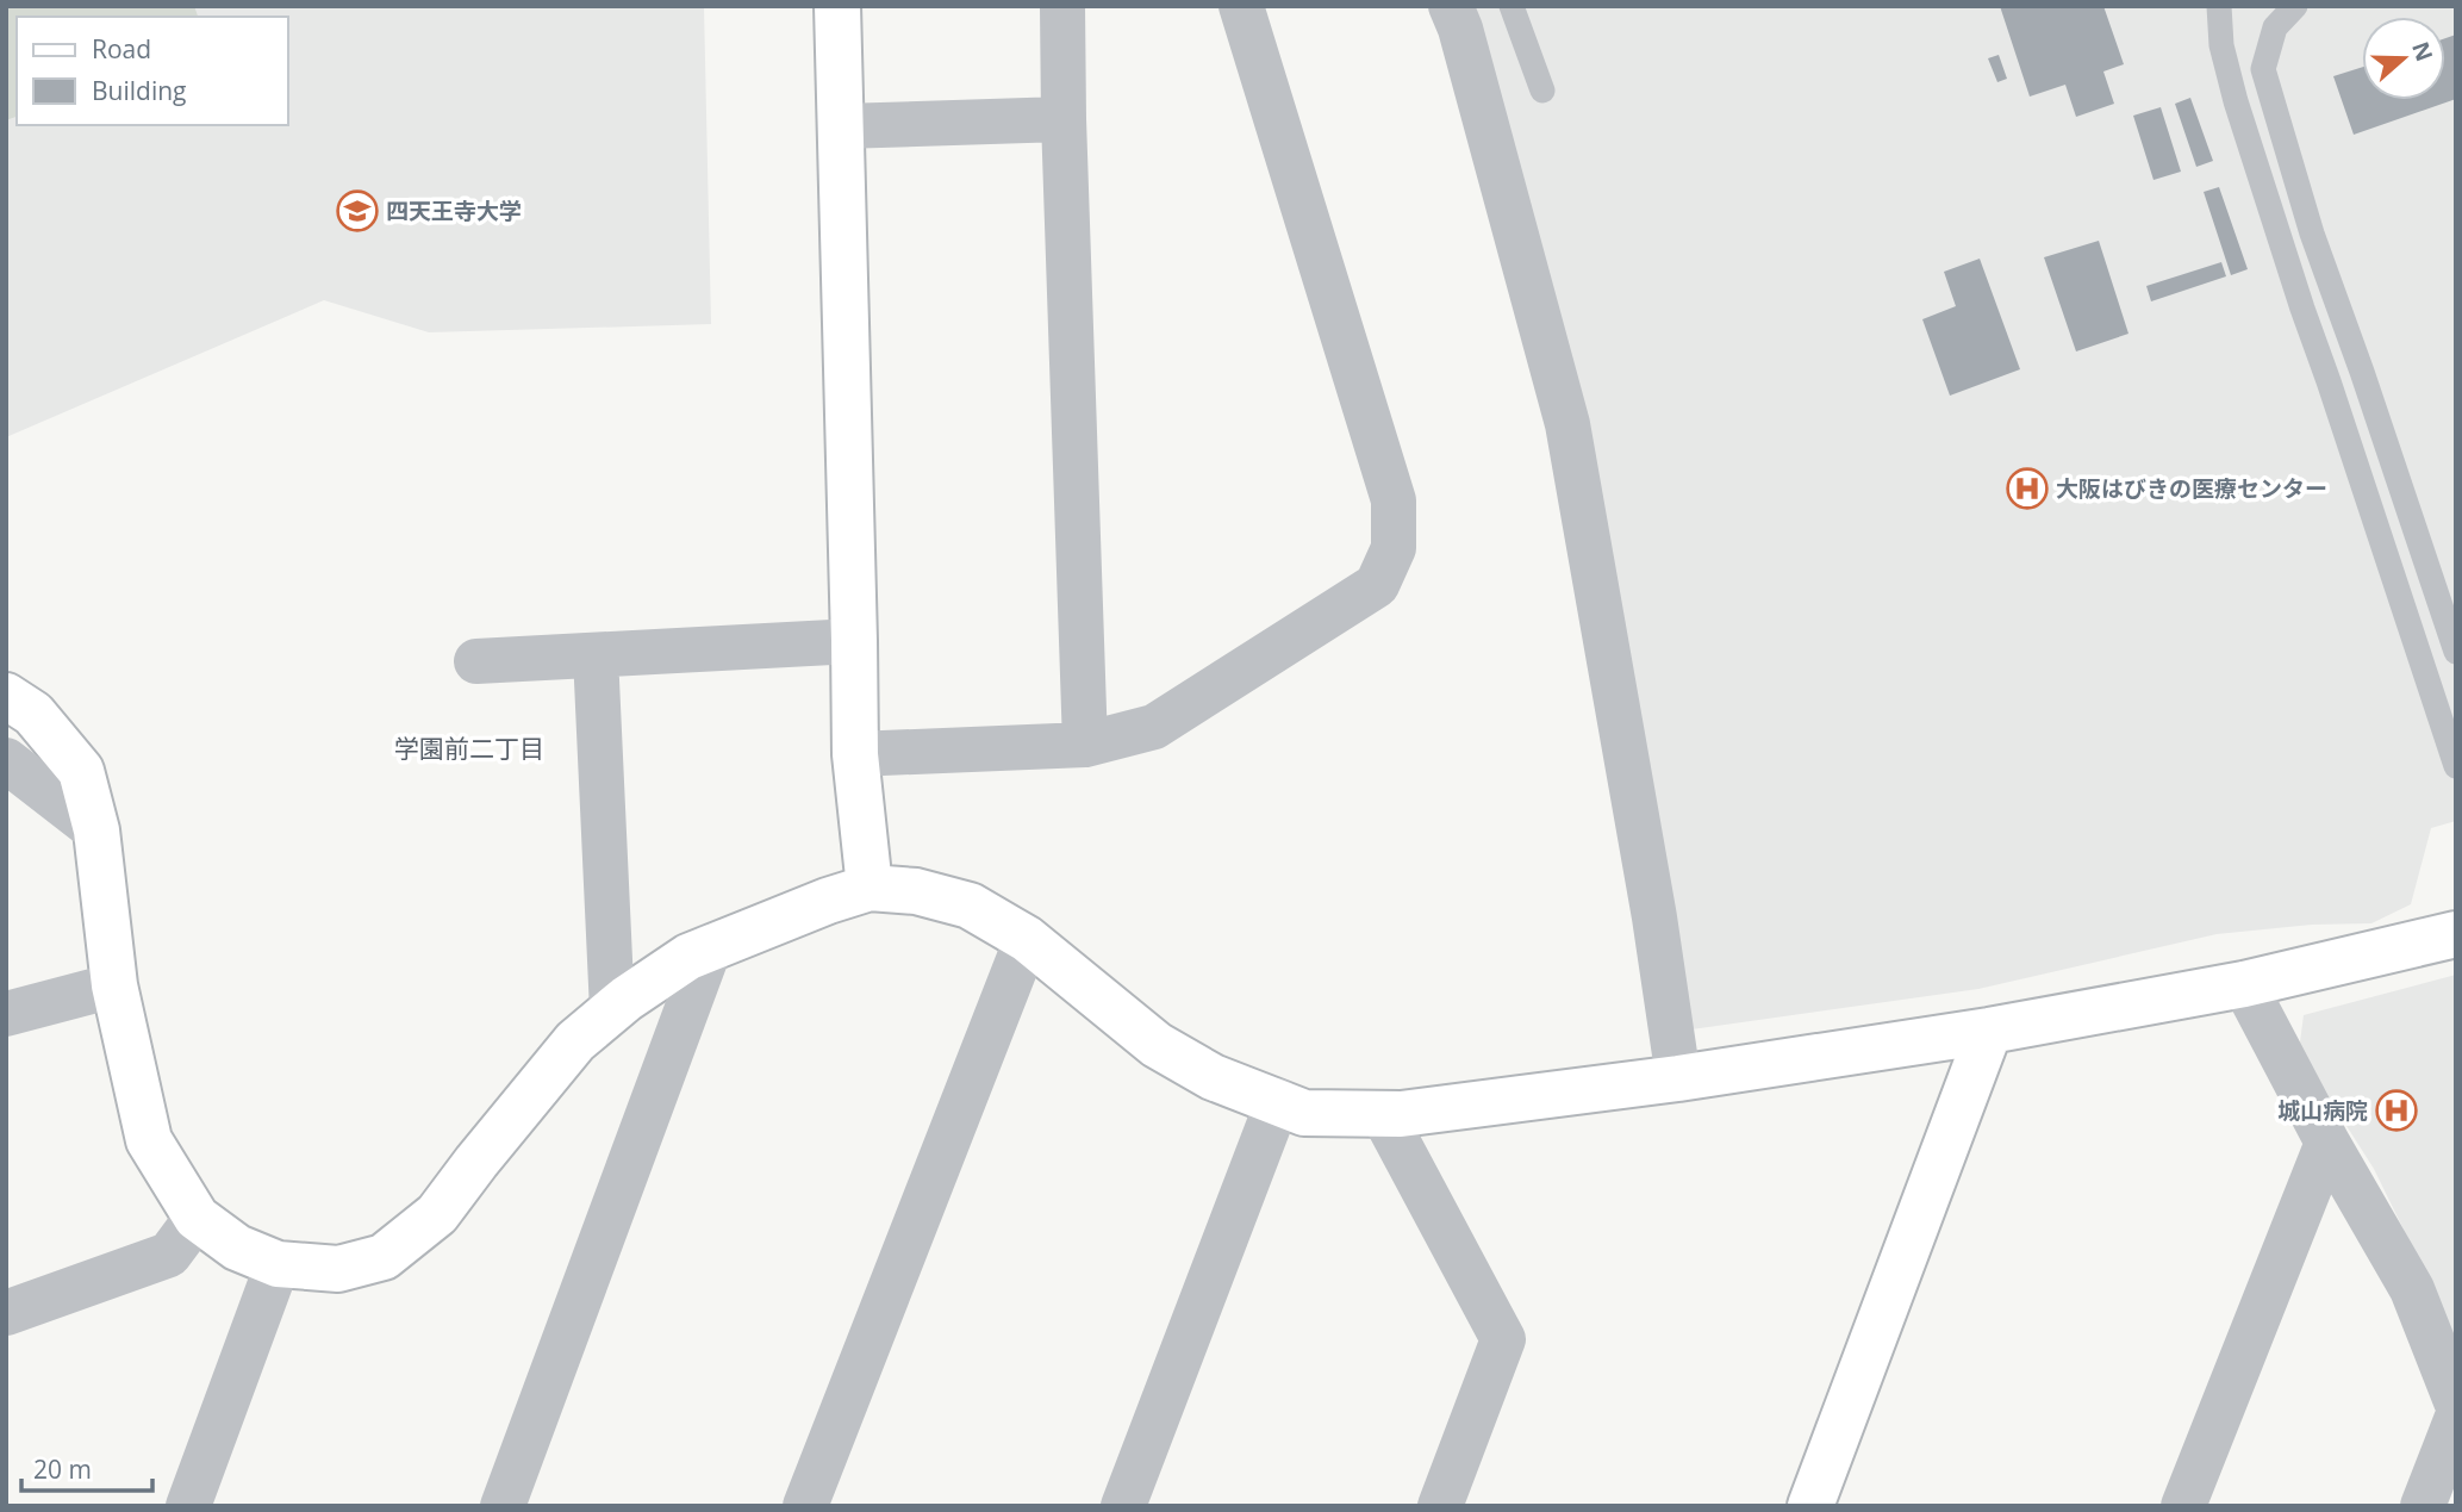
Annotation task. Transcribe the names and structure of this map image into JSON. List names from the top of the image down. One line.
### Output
{"districts":["学園前二丁目"],"places":{"school or university":["四天王寺大学"],"hospital":["大阪はびきの医療センター","城山病院"]},"legend":["Road","Building"],"scale_bar":"20 m","north":"right"}
